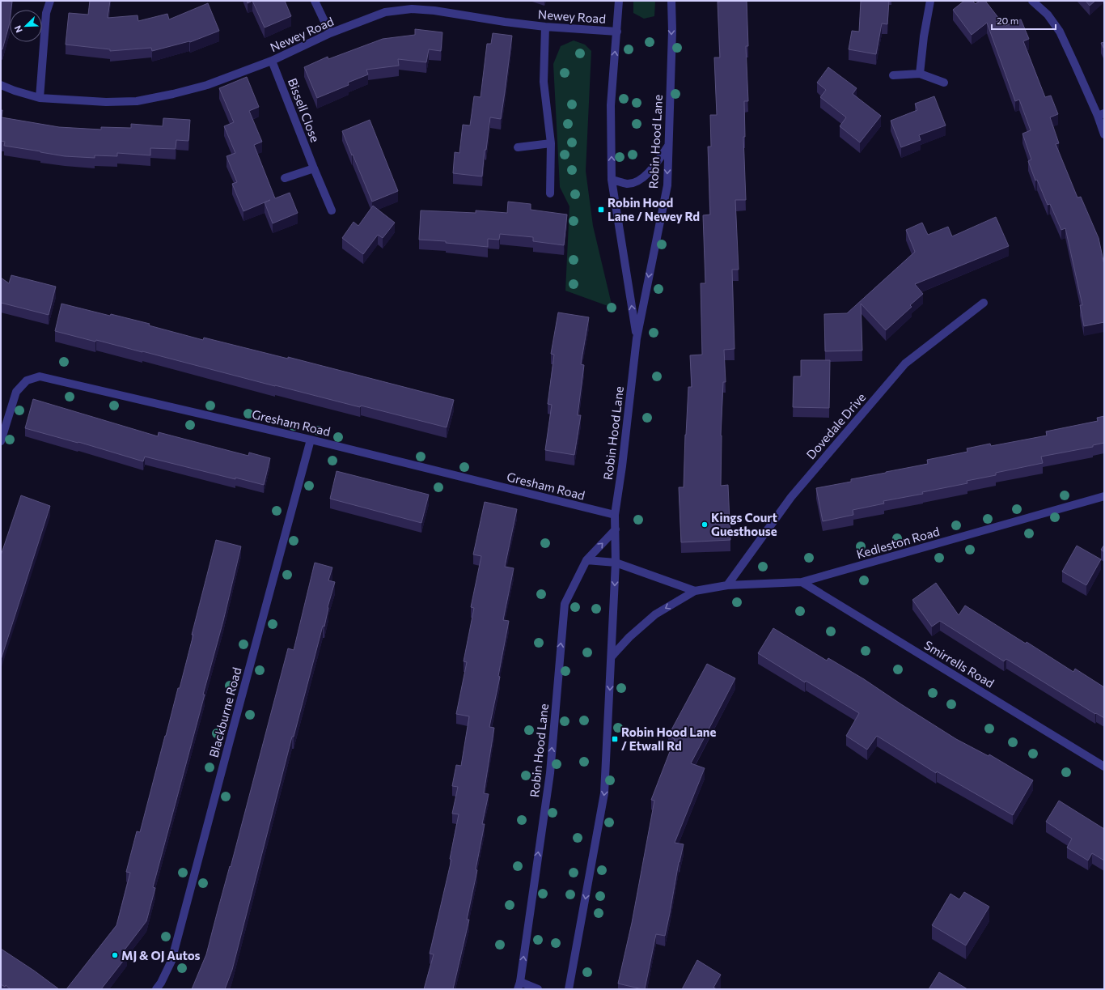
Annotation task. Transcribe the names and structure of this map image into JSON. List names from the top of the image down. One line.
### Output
{"streets":{"street":["Newey Road","Bissell Close","Robin Hood Lane","Gresham Road","Dovedale Drive","Kedleston Road","Smirrells Road","Blackburne Road"]},"crossings":[["Newey Road","Bissell Close"],["Newey Road","Robin Hood Lane"],["Robin Hood Lane","Gresham Road"],["Robin Hood Lane","Kedleston Road"],["Gresham Road","Blackburne Road"],["Dovedale Drive","Kedleston Road"],["Kedleston Road","Smirrells Road"]],"places":{"transit":["Robin Hood Lane / Newey Rd","Robin Hood Lane / Etwall Rd"],"other":["Kings Court Guesthouse","MJ & OJ Autos"]},"scale_bar":"20 m","north":"bottom left"}
